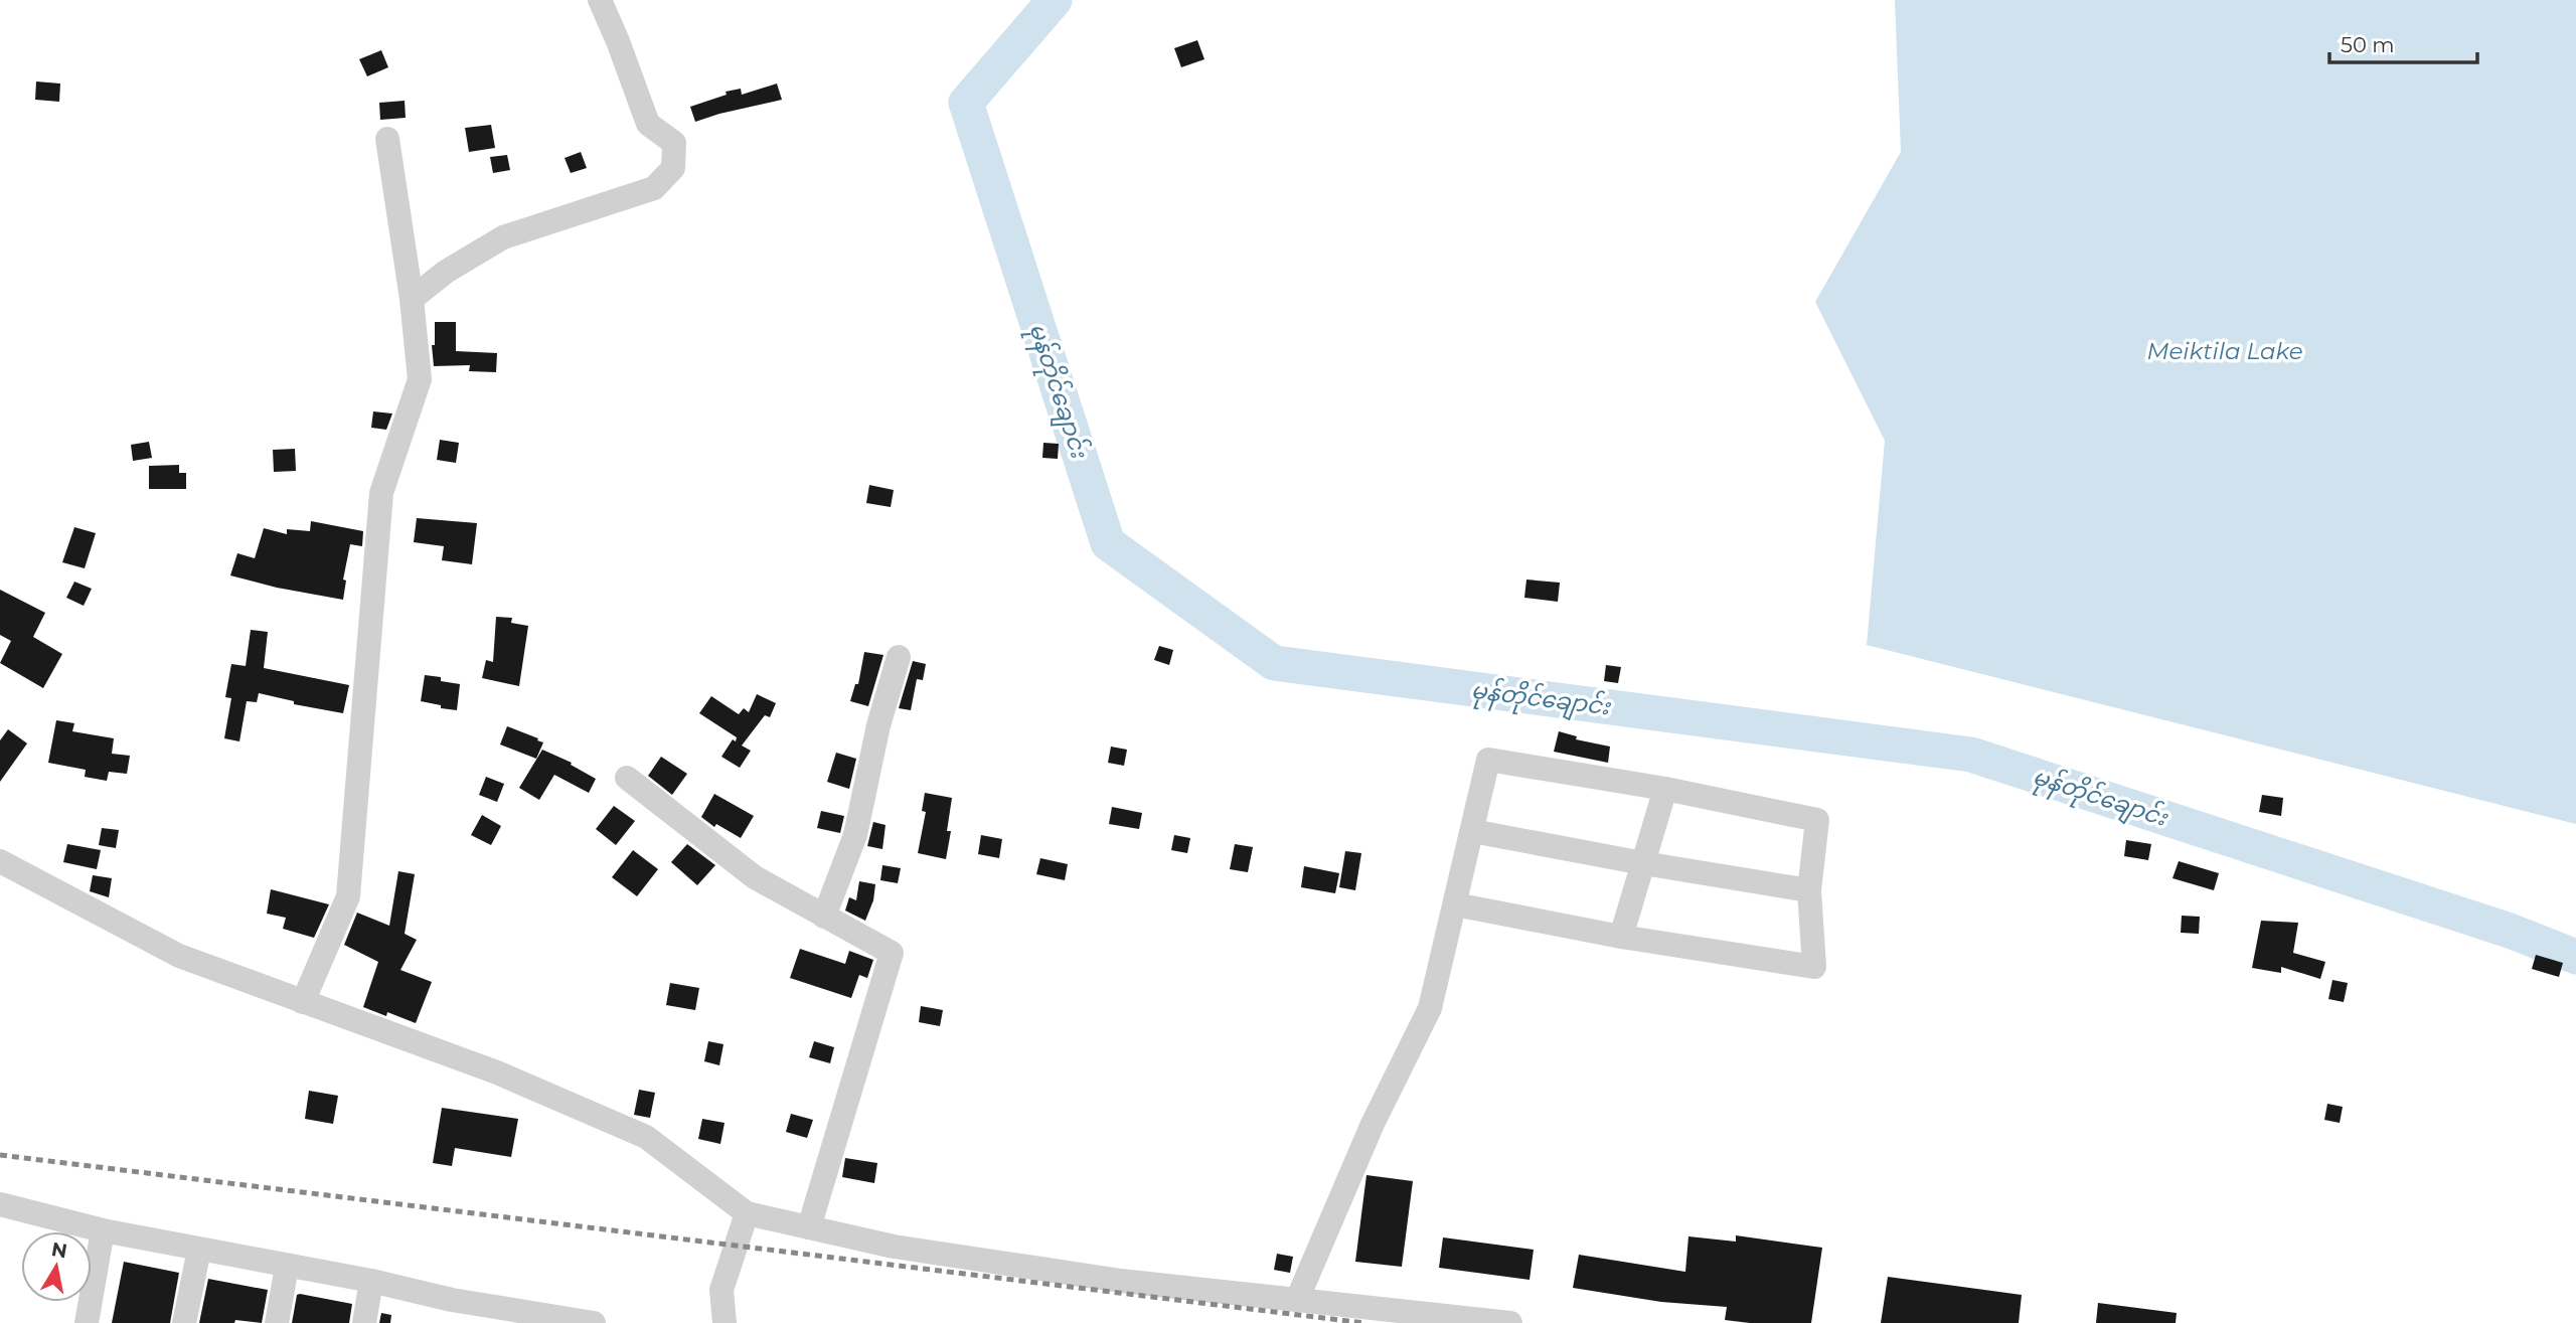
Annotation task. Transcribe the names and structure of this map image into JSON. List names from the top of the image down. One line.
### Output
{"water":["Meiktila Lake","မုန်တိုင်ချောင်း"],"scale_bar":"50 m","north":"top"}
